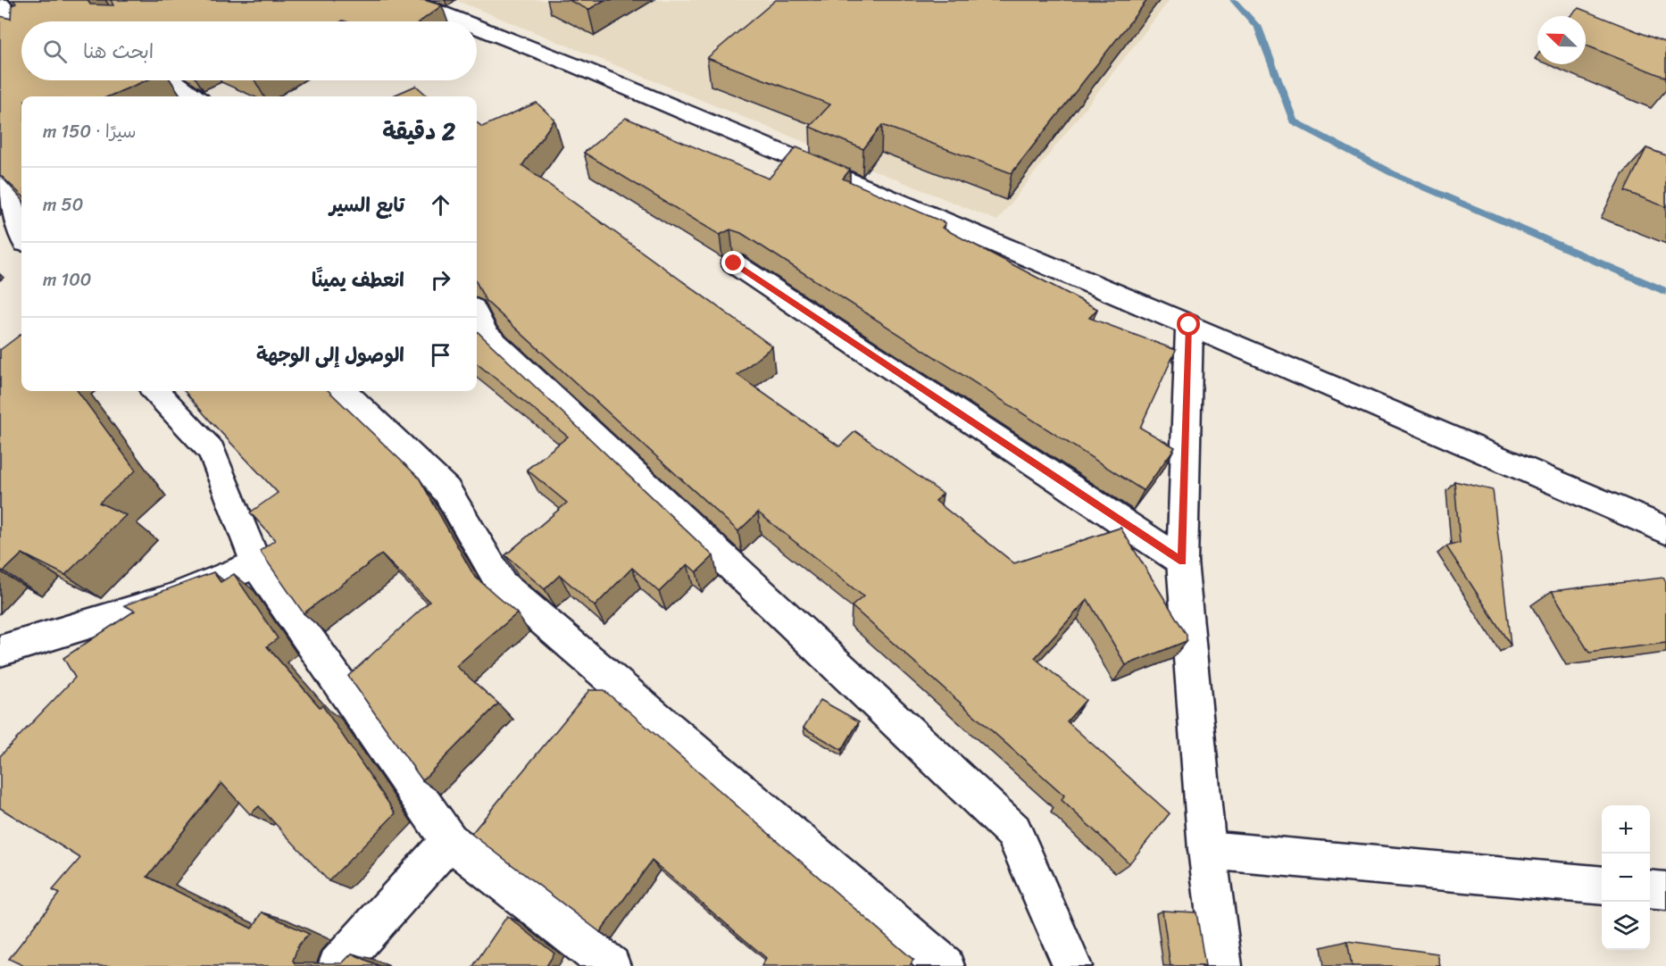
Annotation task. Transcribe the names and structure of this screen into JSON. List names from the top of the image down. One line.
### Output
{"north":"top left","page":{"search":"ابحث هنا","heading":["2 دقيقة","سيرًا · 150 m"],"list":[["تابع السير","50 m"],["انعطف يمينًا","100 m"],"الوصول إلى الوجهة"],"map_buttons":["+","−"]}}
